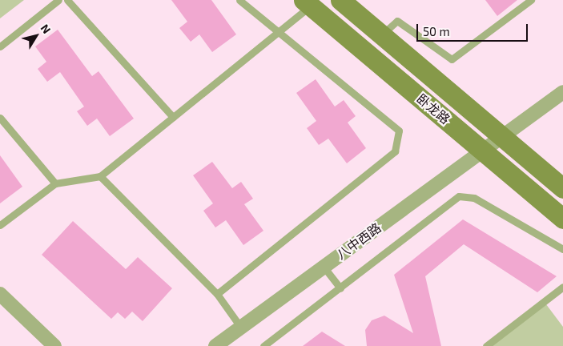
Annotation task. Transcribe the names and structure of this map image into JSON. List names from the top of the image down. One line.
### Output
{"streets":{"main road":["卧龙路"],"street":["八中西路"]},"crossings":[["卧龙路","八中西路"]],"scale_bar":"50 m","north":"top right"}
